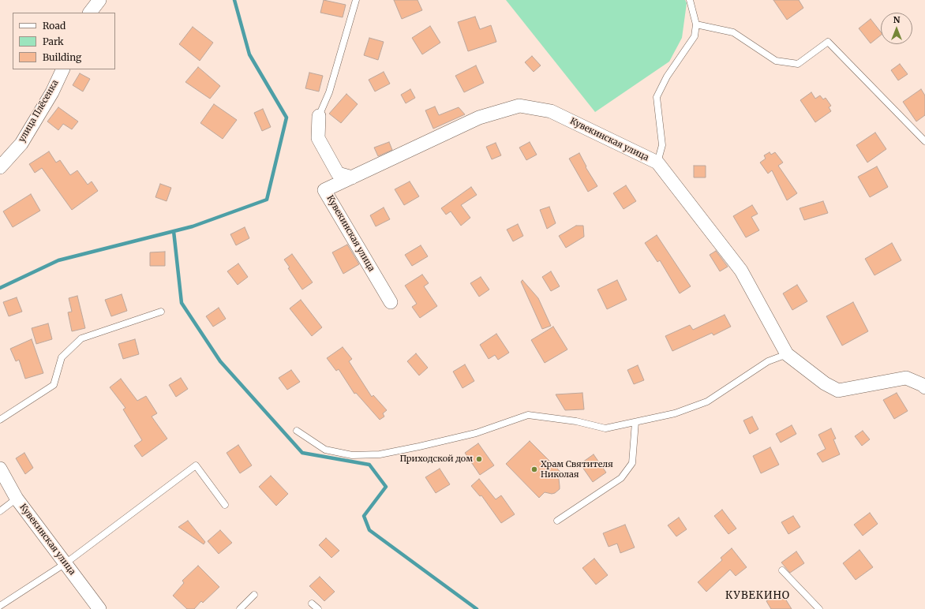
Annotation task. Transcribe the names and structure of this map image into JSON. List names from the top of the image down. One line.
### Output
{"streets":{"street":["улица Плёсенка","Кувекинская улица"]},"districts":["КУВЕКИНО"],"places":["Приходской дом","Храм Святителя Николая"],"legend":["Road","Park","Building"],"north":"top"}
